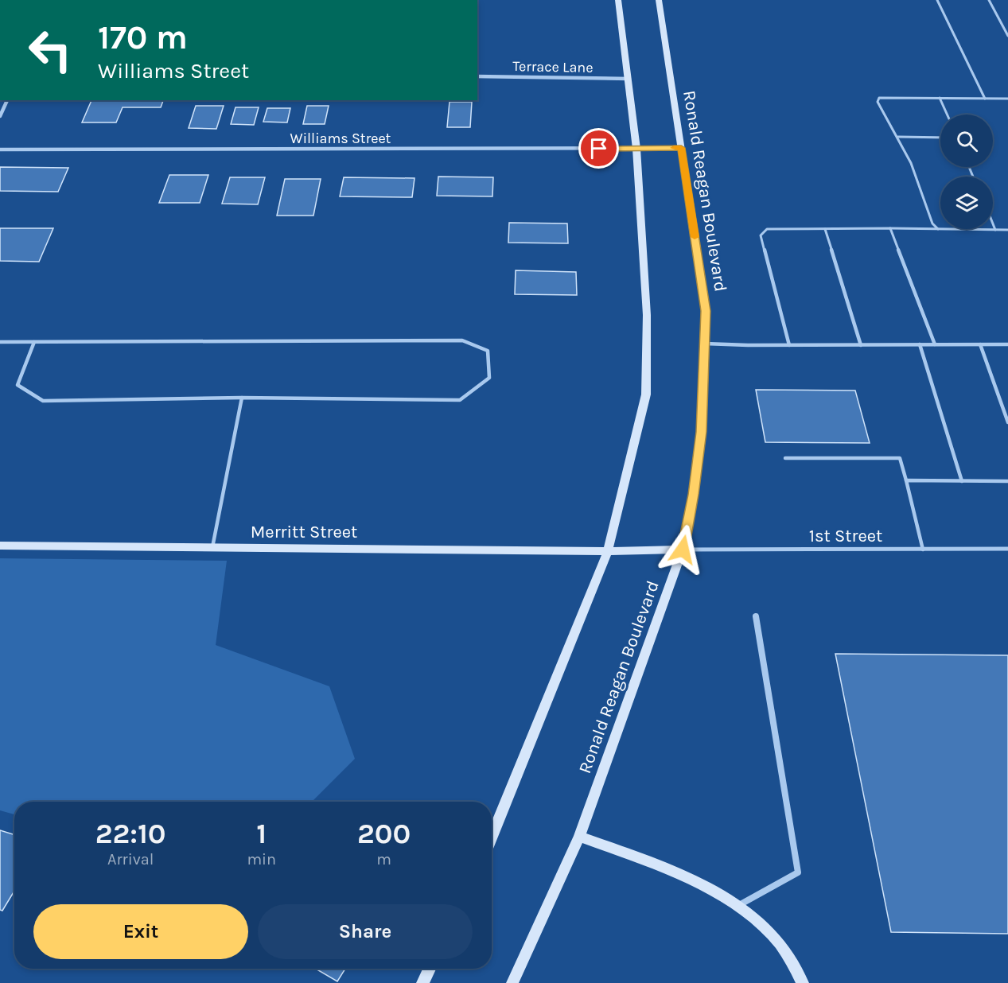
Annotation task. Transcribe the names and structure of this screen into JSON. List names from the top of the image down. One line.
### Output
{"streets":{"main road":["Ronald Reagan Boulevard","Merritt Street"],"street":["Terrace Lane","Williams Street","1st Street"]},"crossings":[["Williams Street","Ronald Reagan Boulevard"],["Ronald Reagan Boulevard","Merritt Street"],["Ronald Reagan Boulevard","1st Street"],["Merritt Street","1st Street"]],"page":{"turn":["170 m","Williams Street"],"eta":["22:10","Arrival","1","min","200","m"],"buttons":["Exit","Share"]}}
